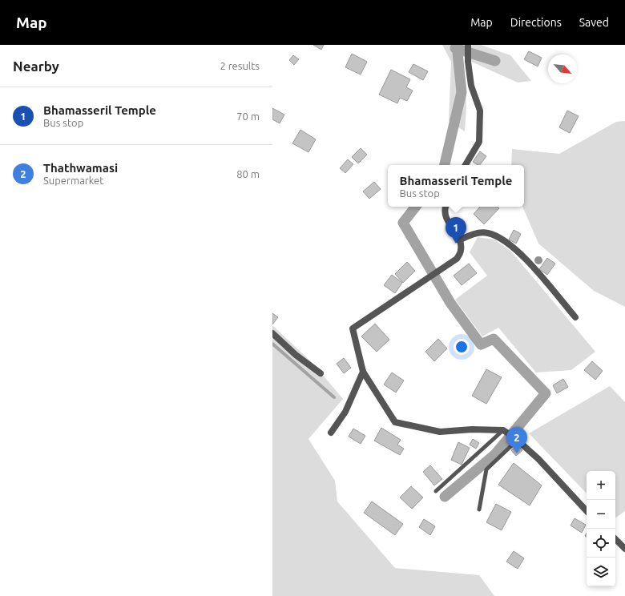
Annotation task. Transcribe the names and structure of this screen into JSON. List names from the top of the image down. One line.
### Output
{"north":"bottom right","page":{"header":"Map","nav":["Map","Directions","Saved"],"heading":["Nearby","2 results"],"list":[{"mark":"1","name":"Bhamasseril Temple","note":"Bus stop","value":"70 m"},{"mark":"2","name":"Thathwamasi","note":"Supermarket","value":"80 m"}],"popup":["Bhamasseril Temple","Bus stop"],"pins":["1","2"],"map_buttons":["+","−"]}}
